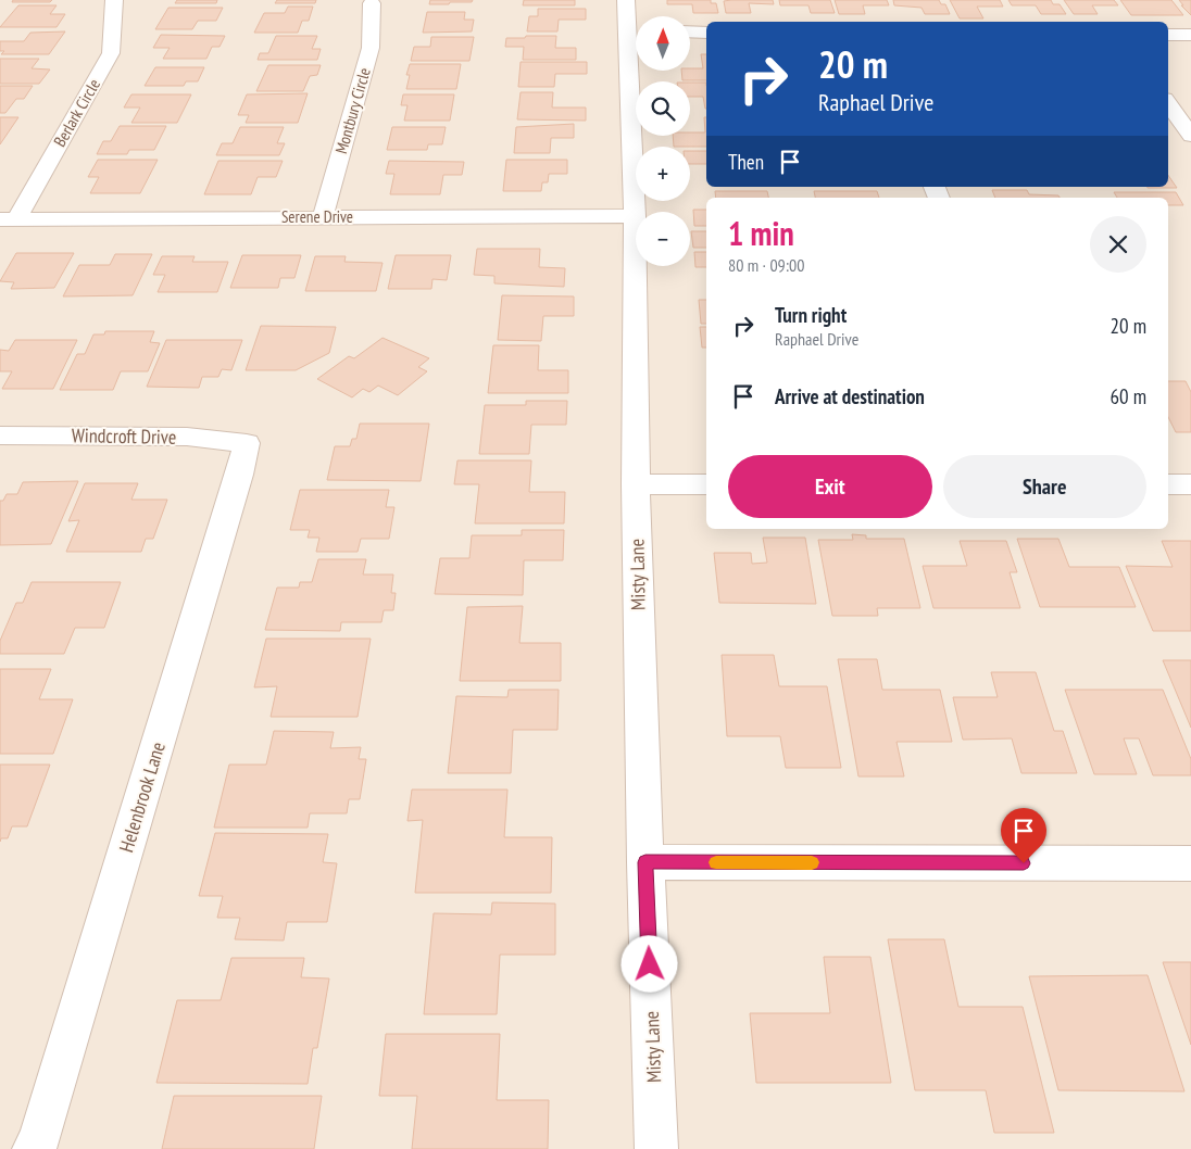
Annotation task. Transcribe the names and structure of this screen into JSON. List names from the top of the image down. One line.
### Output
{"streets":{"street":["Montbury Circle","Berlark Circle","Serene Drive","Windcroft Drive","Misty Lane","Helenbrook Lane"]},"crossings":[["Montbury Circle","Serene Drive"],["Berlark Circle","Serene Drive"],["Serene Drive","Misty Lane"],["Windcroft Drive","Helenbrook Lane"]],"north":"top","page":{"map_buttons":["+","−"],"turn":["20 m","Raphael Drive"],"then":"Then","heading":["1 min","80 m · 09:00"],"list":[{"name":"Turn right","note":"Raphael Drive","value":"20 m"},{"name":"Arrive at destination","value":"60 m"}],"buttons":["Exit","Share"]}}
